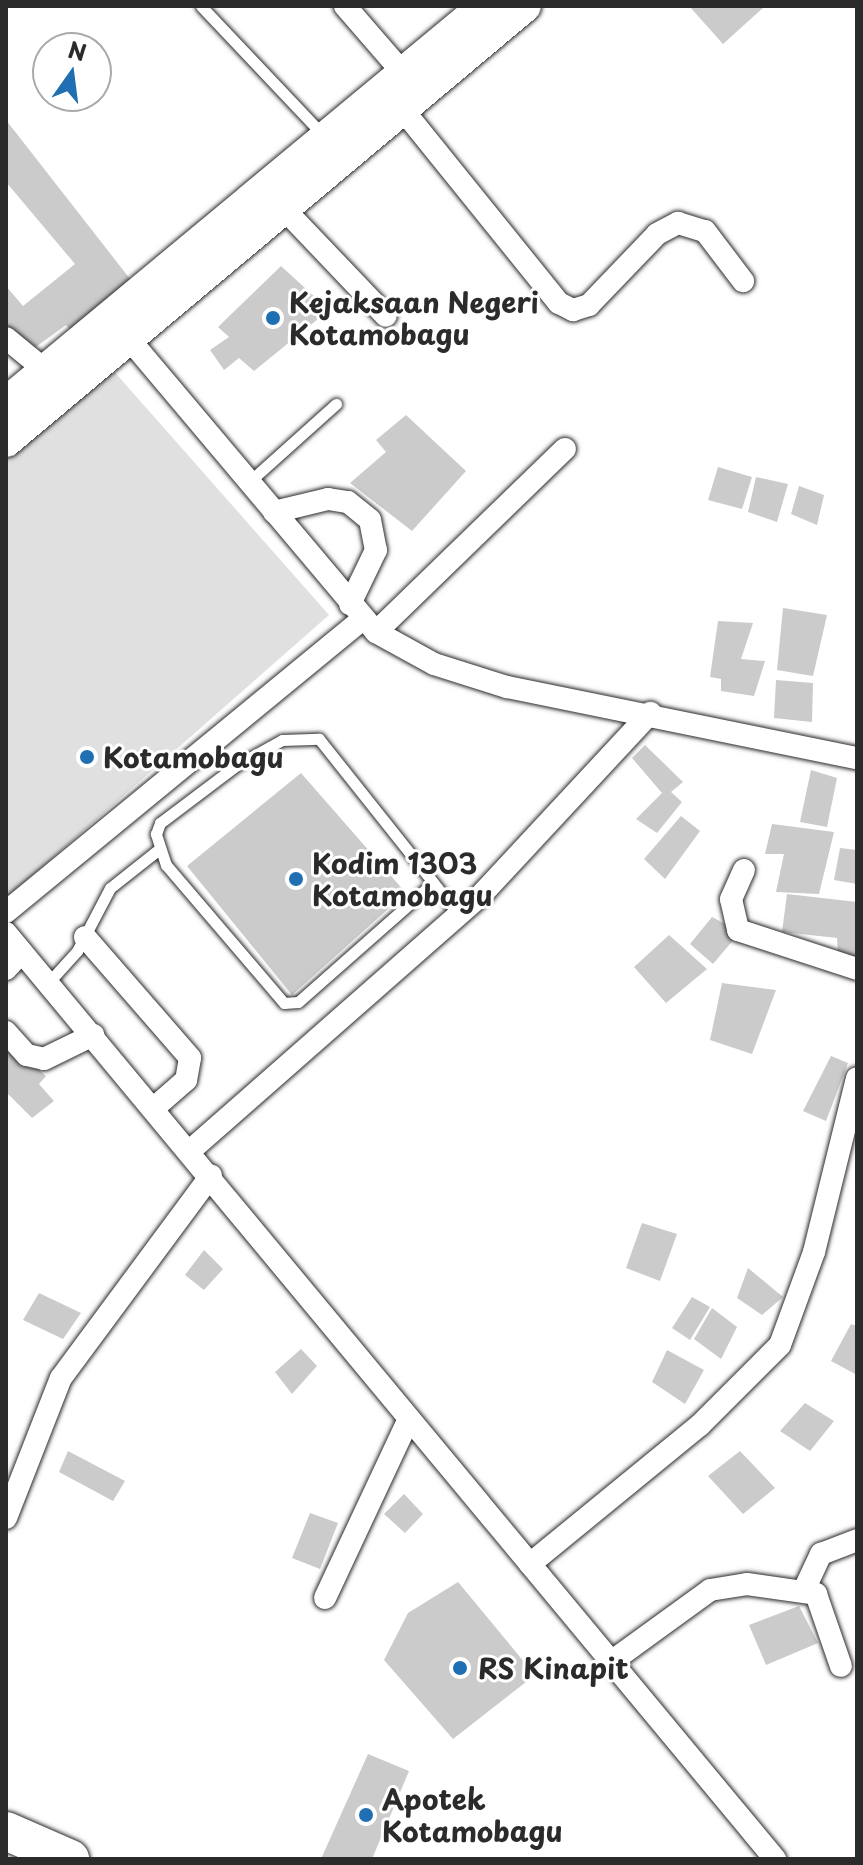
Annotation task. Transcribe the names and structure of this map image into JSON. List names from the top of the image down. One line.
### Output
{"places":["Kejaksaan Negeri Kotamobagu","Kotamobagu","Kodim 1303 Kotamobagu","RS Kinapit","Apotek Kotamobagu"],"north":"top"}
